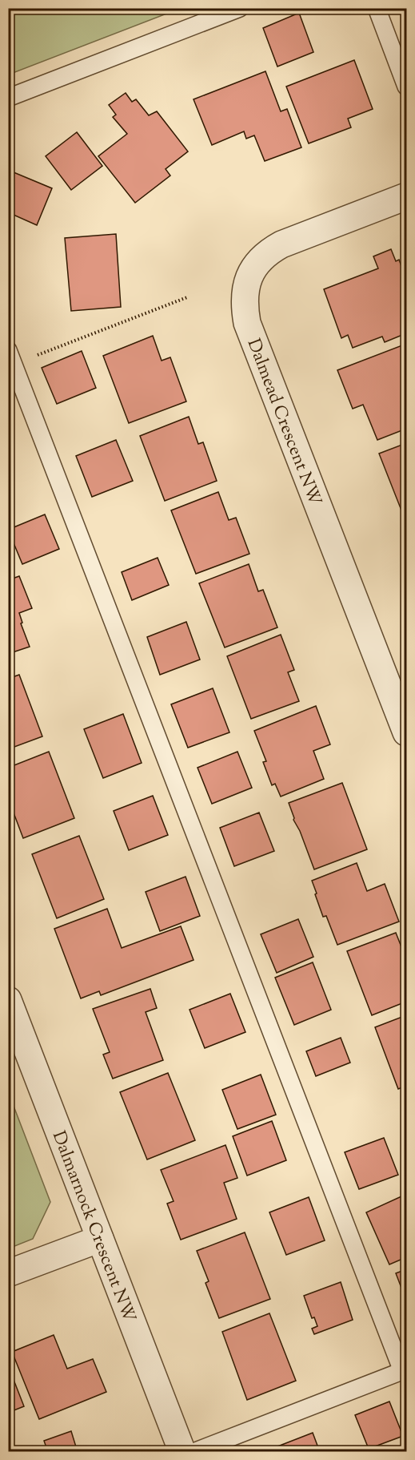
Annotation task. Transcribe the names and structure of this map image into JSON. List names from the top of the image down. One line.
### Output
{"streets":{"street":["Dalmead Crescent NW","Dalmarnock Crescent NW"]}}
